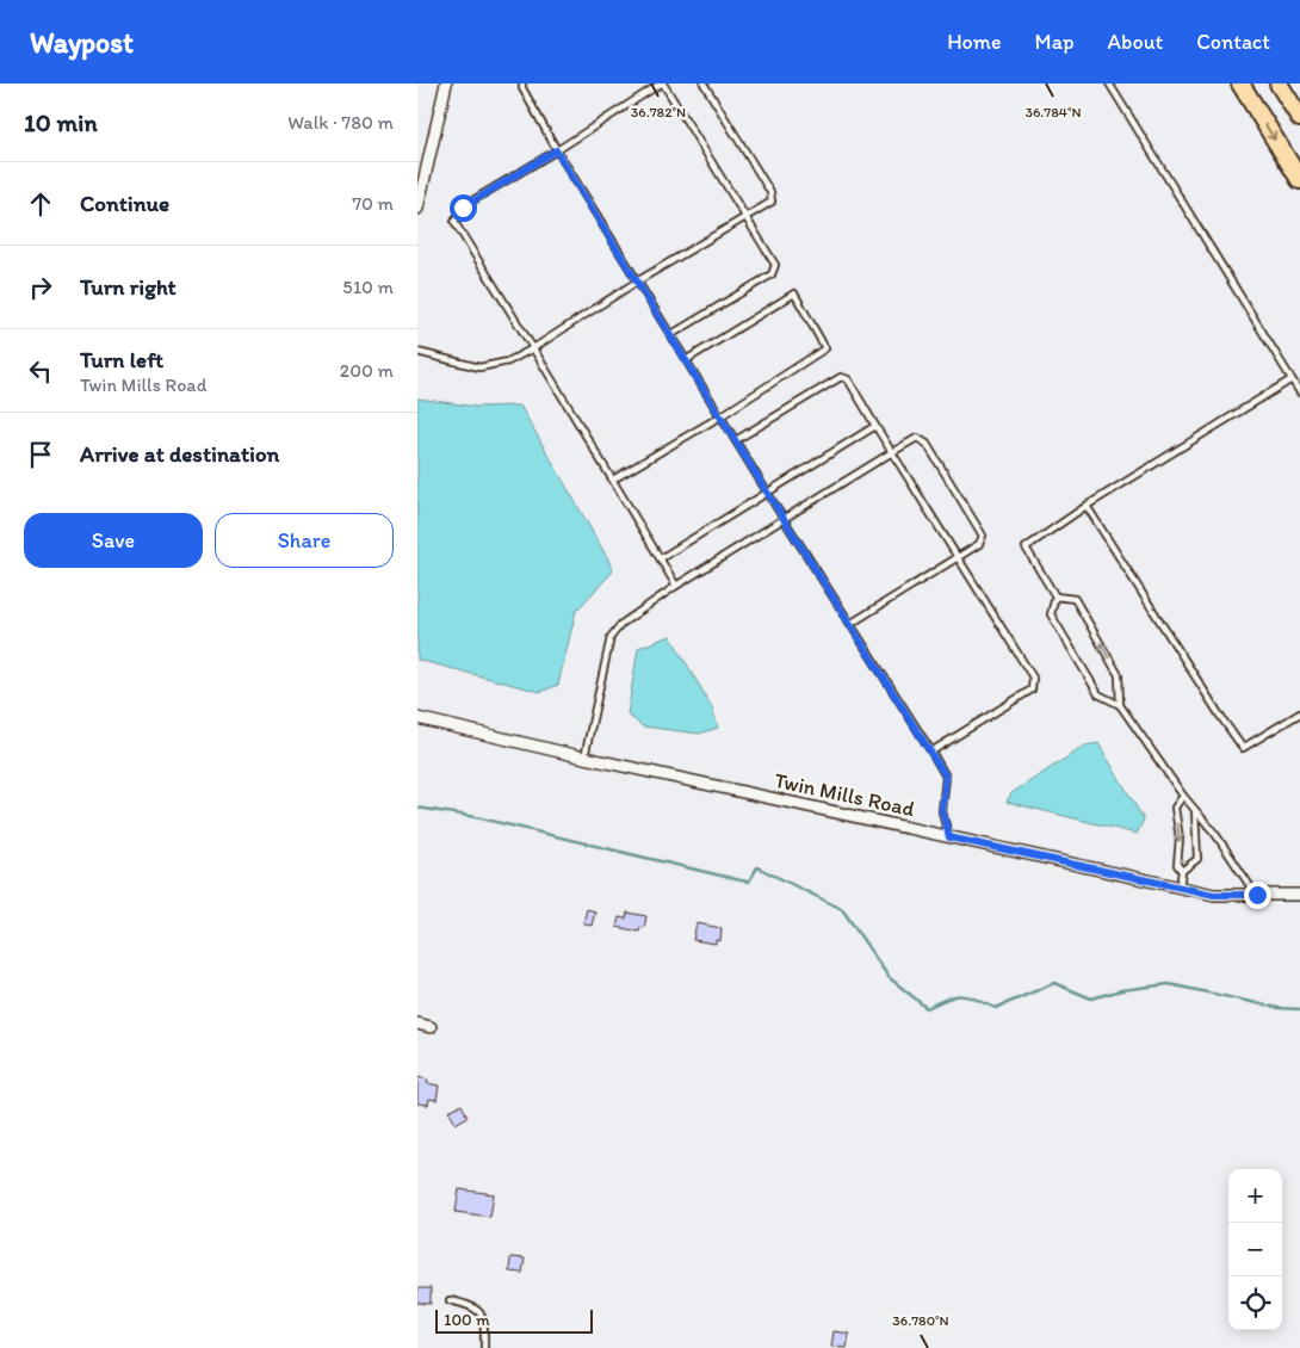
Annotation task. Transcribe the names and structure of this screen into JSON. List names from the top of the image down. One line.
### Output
{"streets":{"street":["Twin Mills Road"]},"scale_bar":"100 m","page":{"header":"Waypost","nav":["Home","Map","About","Contact"],"heading":["10 min","Walk · 780 m"],"list":[["Continue","70 m"],["Turn right","510 m"],["Turn left","Twin Mills Road","200 m"],"Arrive at destination"],"buttons":["Save","Share"],"map_buttons":["+","−"],"scale":"100 m"},"coordinates":["36.782°N","36.784°N","36.780°N"]}
